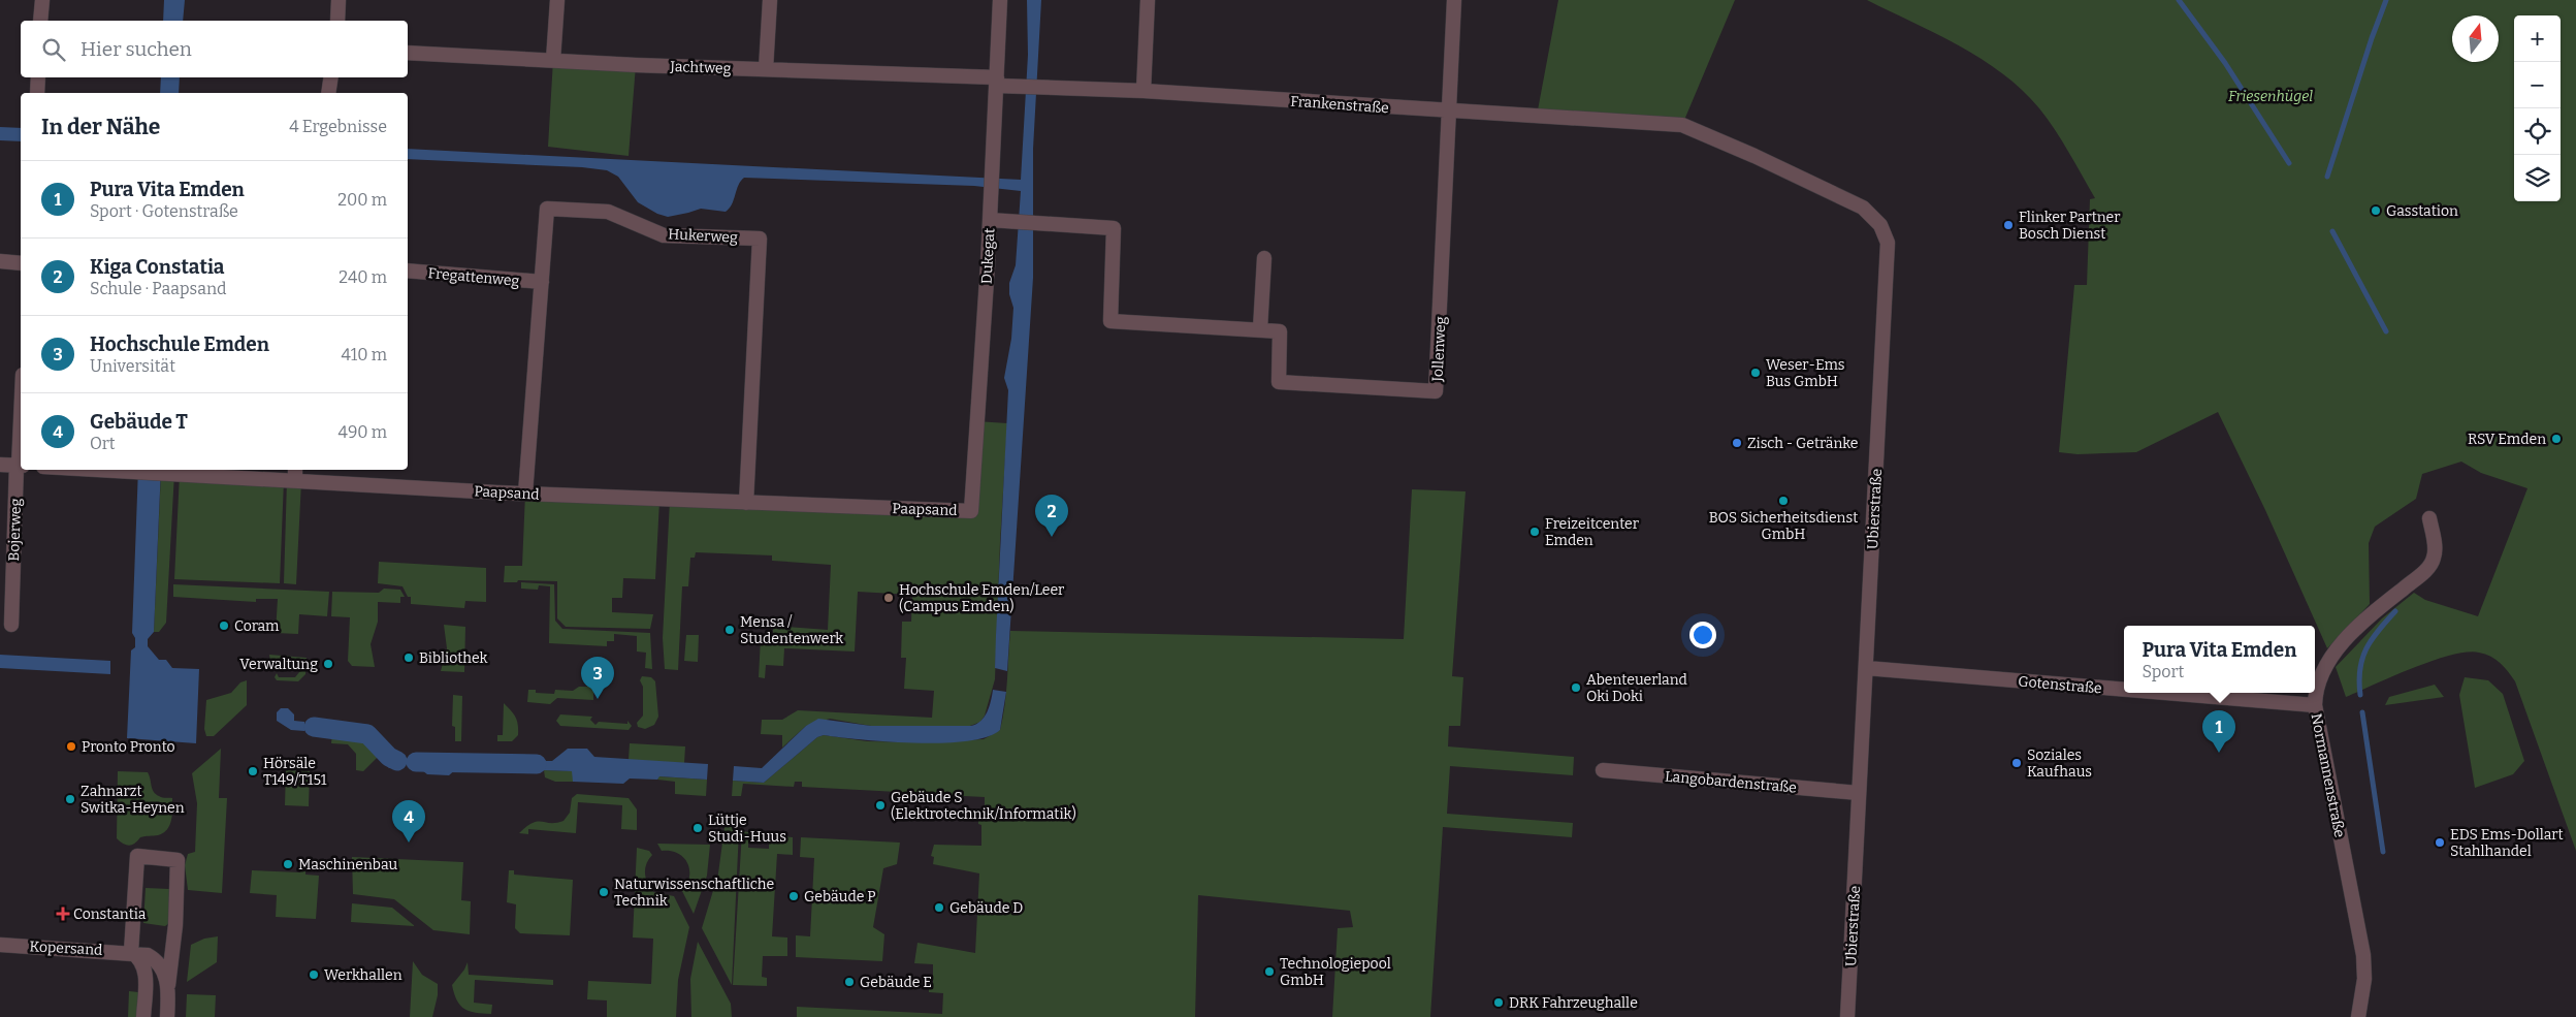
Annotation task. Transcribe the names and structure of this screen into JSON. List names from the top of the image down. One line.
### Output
{"streets":{"street":["Jachtweg","Frankenstraße","Hukerweg","Dukegat","Fregattenweg","Jollenweg","Paapsand","Ubierstraße","Bojerweg","Gotenstraße","Normannenstraße","Langobardenstraße","Kopersand"]},"crossings":[["Jachtweg","Frankenstraße"],["Jachtweg","Dukegat"],["Frankenstraße","Dukegat"],["Frankenstraße","Jollenweg"],["Frankenstraße","Ubierstraße"],["Hukerweg","Fregattenweg"],["Hukerweg","Paapsand"],["Dukegat","Jollenweg"],["Dukegat","Paapsand"],["Ubierstraße","Gotenstraße"],["Ubierstraße","Langobardenstraße"],["Gotenstraße","Normannenstraße"]],"parks":["Friesenhügel"],"places":{"other":["Gasstation","Flinker Partner Bosch Dienst","Weser-Ems Bus GmbH","RSV Emden","Zisch - Getränke","BOS Sicherheitsdienst GmbH","Freizeitcenter Emden","Hochschule Emden/Leer (Campus Emden)","Coram","Mensa / Studentenwerk","Bibliothek","Verwaltung","Abenteuerland Oki Doki","Pronto Pronto","Soziales Kaufhaus","Hörsäle T149/T151","Zahnarzt Switka-Heynen","Gebäude S (Elektrotechnik/Informatik)","Lüttje Studi-Huus","EDS Ems-Dollart Stahlhandel","Maschinenbau","Naturwissenschaftliche Technik","Gebäude P","Gebäude D","Technologiepool GmbH","Werkhallen","Gebäude E","DRK Fahrzeughalle"],"health":["Constantia"]},"north":"top","page":{"map_buttons":["+","−"],"search":"Hier suchen","heading":["In der Nähe","4 Ergebnisse"],"list":[{"mark":"1","name":"Pura Vita Emden","note":"Sport · Gotenstraße","value":"200 m"},{"mark":"2","name":"Kiga Constatia","note":"Schule · Paapsand","value":"240 m"},{"mark":"3","name":"Hochschule Emden","note":"Universität","value":"410 m"},{"mark":"4","name":"Gebäude T","note":"Ort","value":"490 m"}],"pins":["2","3","1","4"],"popup":["Pura Vita Emden","Sport"]}}
